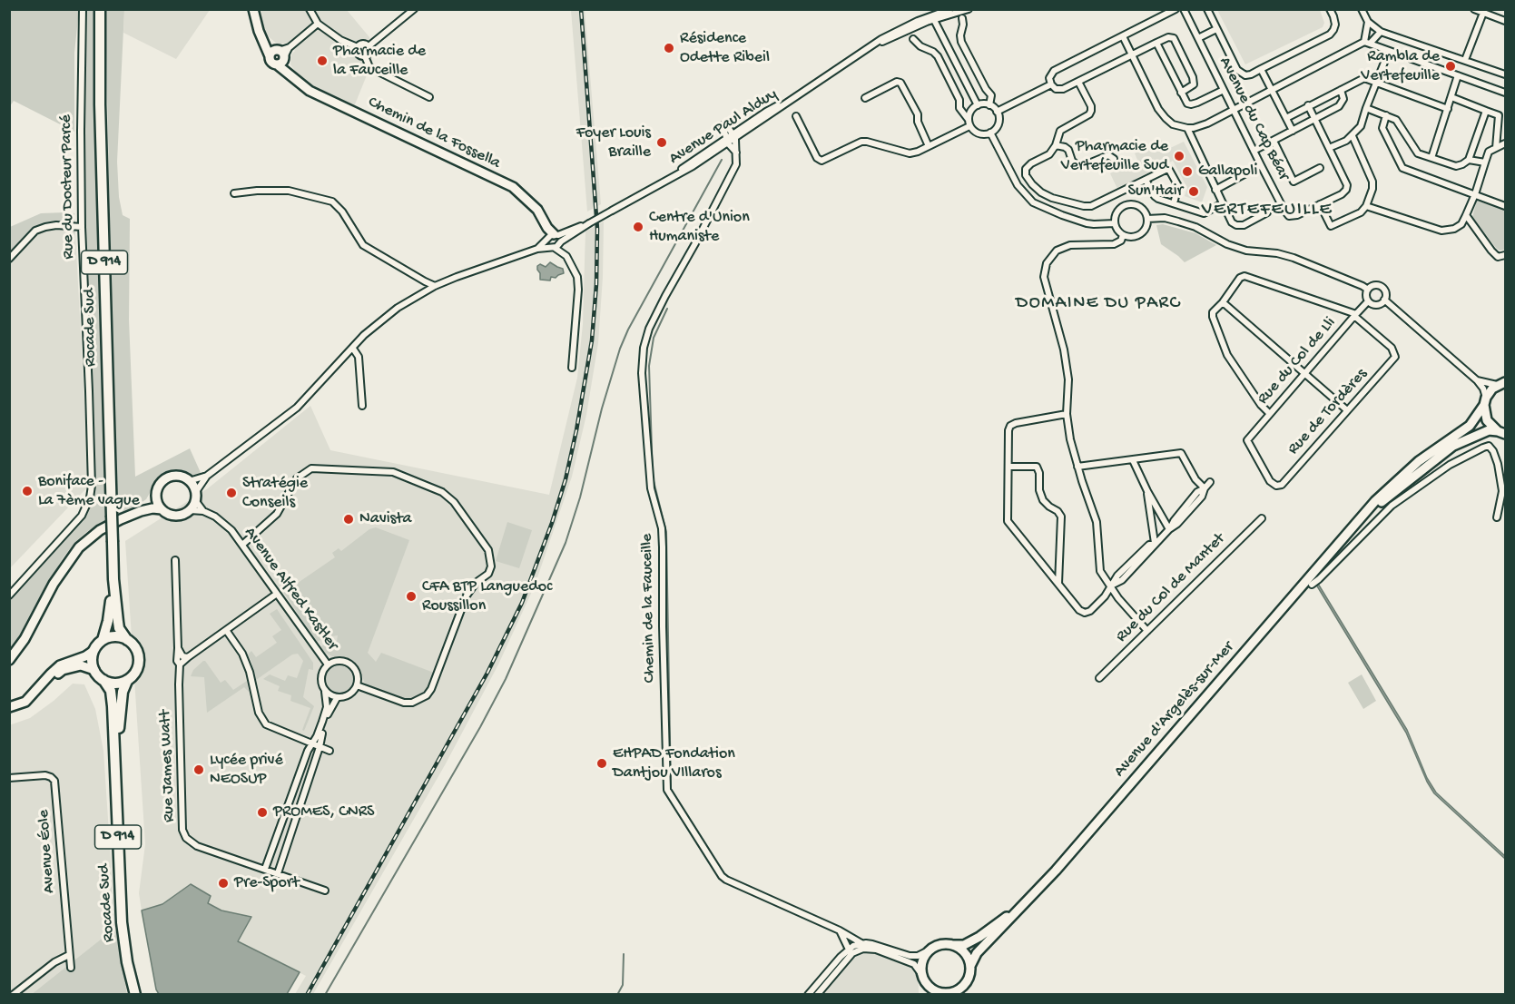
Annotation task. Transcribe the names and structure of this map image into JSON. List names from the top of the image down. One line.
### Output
{"streets":{"main road":["Chemin de la Fossella","D 914","Rocade Sud","Avenue d'Argelès-sur-Mer"],"street":["Avenue du Cap Béar","Avenue Paul Alduy","Rue du Docteur Parcé","Rue du Col de Lli","Rue de Tordères","Rue du Col de Mantet","Avenue Alfred Kastler","Chemin de la Fauceille","Rue James Watt","Avenue Éole"]},"crossings":[["Avenue Paul Alduy","Chemin de la Fossella"],["Avenue Paul Alduy","Chemin de la Fauceille"],["Rue du Col de Lli","Rue de Tordères"],["Chemin de la Fauceille","Avenue d'Argelès-sur-Mer"]],"districts":["VERTEFEUILLE","DOMAINE DU PARC"],"places":["Résidence Odette Ribeil","Pharmacie de la Fauceille","Rambla de Vertefeuille","Foyer Louis Braille","Pharmacie de Vertefeuille Sud","Gallapoli","Sun'Hair","Centre d'Union Humaniste","Boniface - La 7ème vague","Stratégie Conseils","Navista","CFA BTP Languedoc Roussillon","EHPAD Fondation Dantjou VIllaros","Lycée privé NEOSUP","PROMES, CNRS","Pre-Sport"]}
